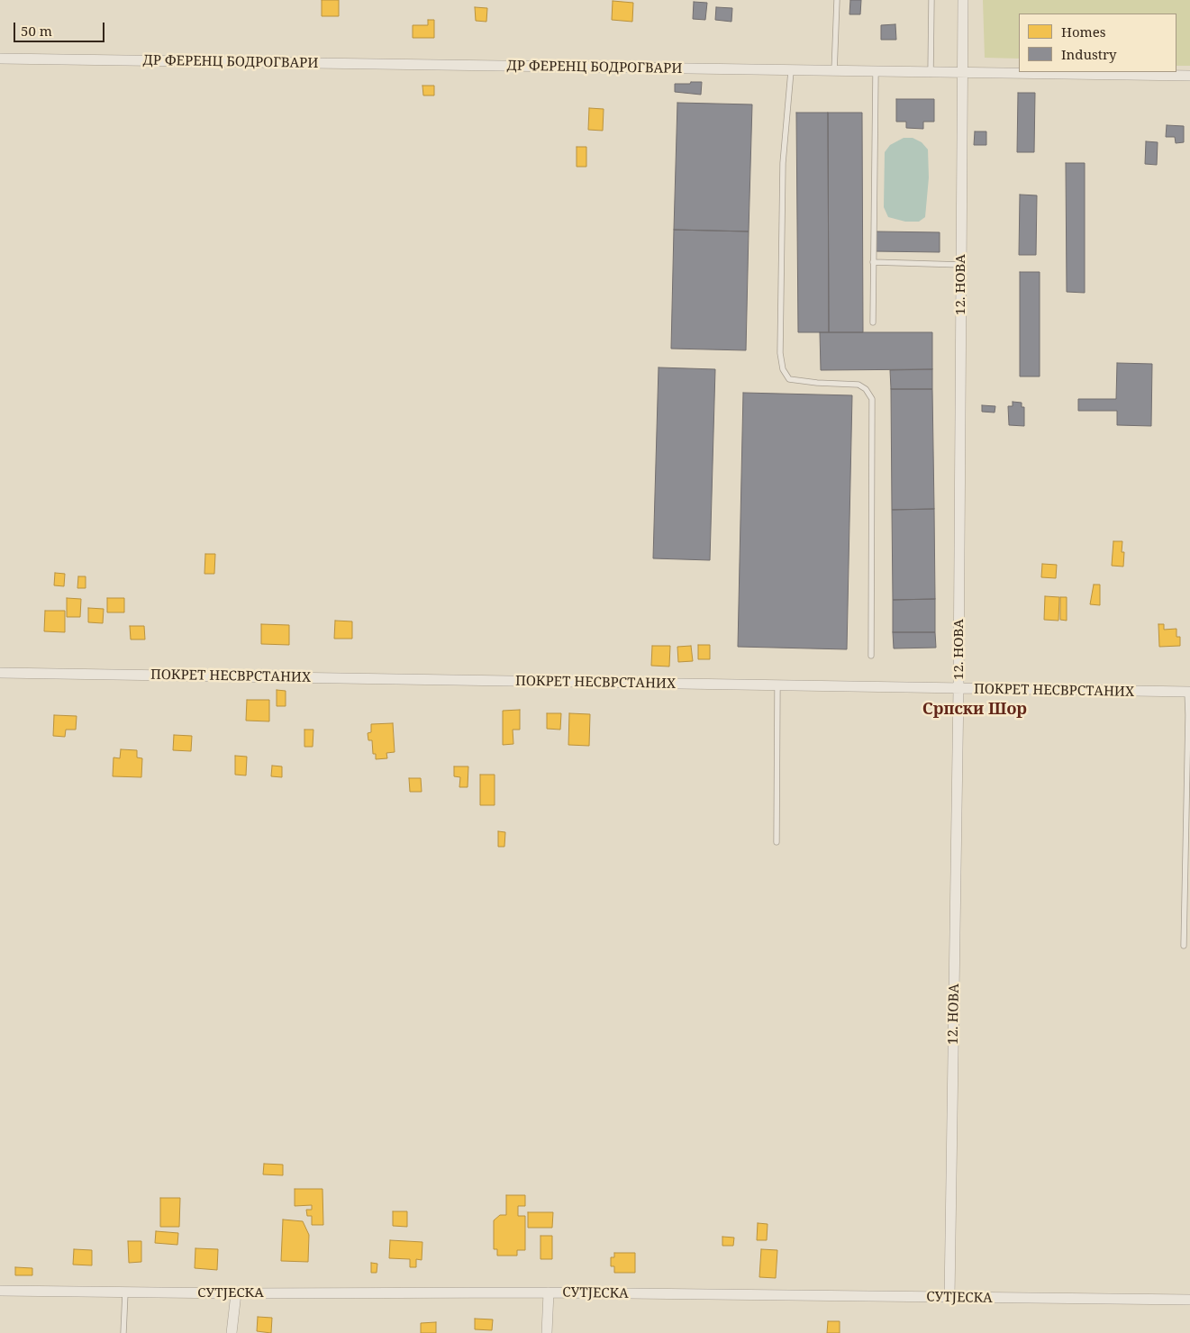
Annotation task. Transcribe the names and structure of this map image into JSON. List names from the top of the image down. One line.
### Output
{"streets":{"street":["ДР ФЕРЕНЦ БОДРОГВАРИ","12. НОВА","ПОКРЕТ НЕСВРСТАНИХ","СУТЈЕСКА"]},"crossings":[["ДР ФЕРЕНЦ БОДРОГВАРИ","12. НОВА"],["12. НОВА","ПОКРЕТ НЕСВРСТАНИХ"],["12. НОВА","СУТЈЕСКА"]],"districts":["Српски Шор"],"legend":["Homes","Industry"],"scale_bar":"50 m"}
